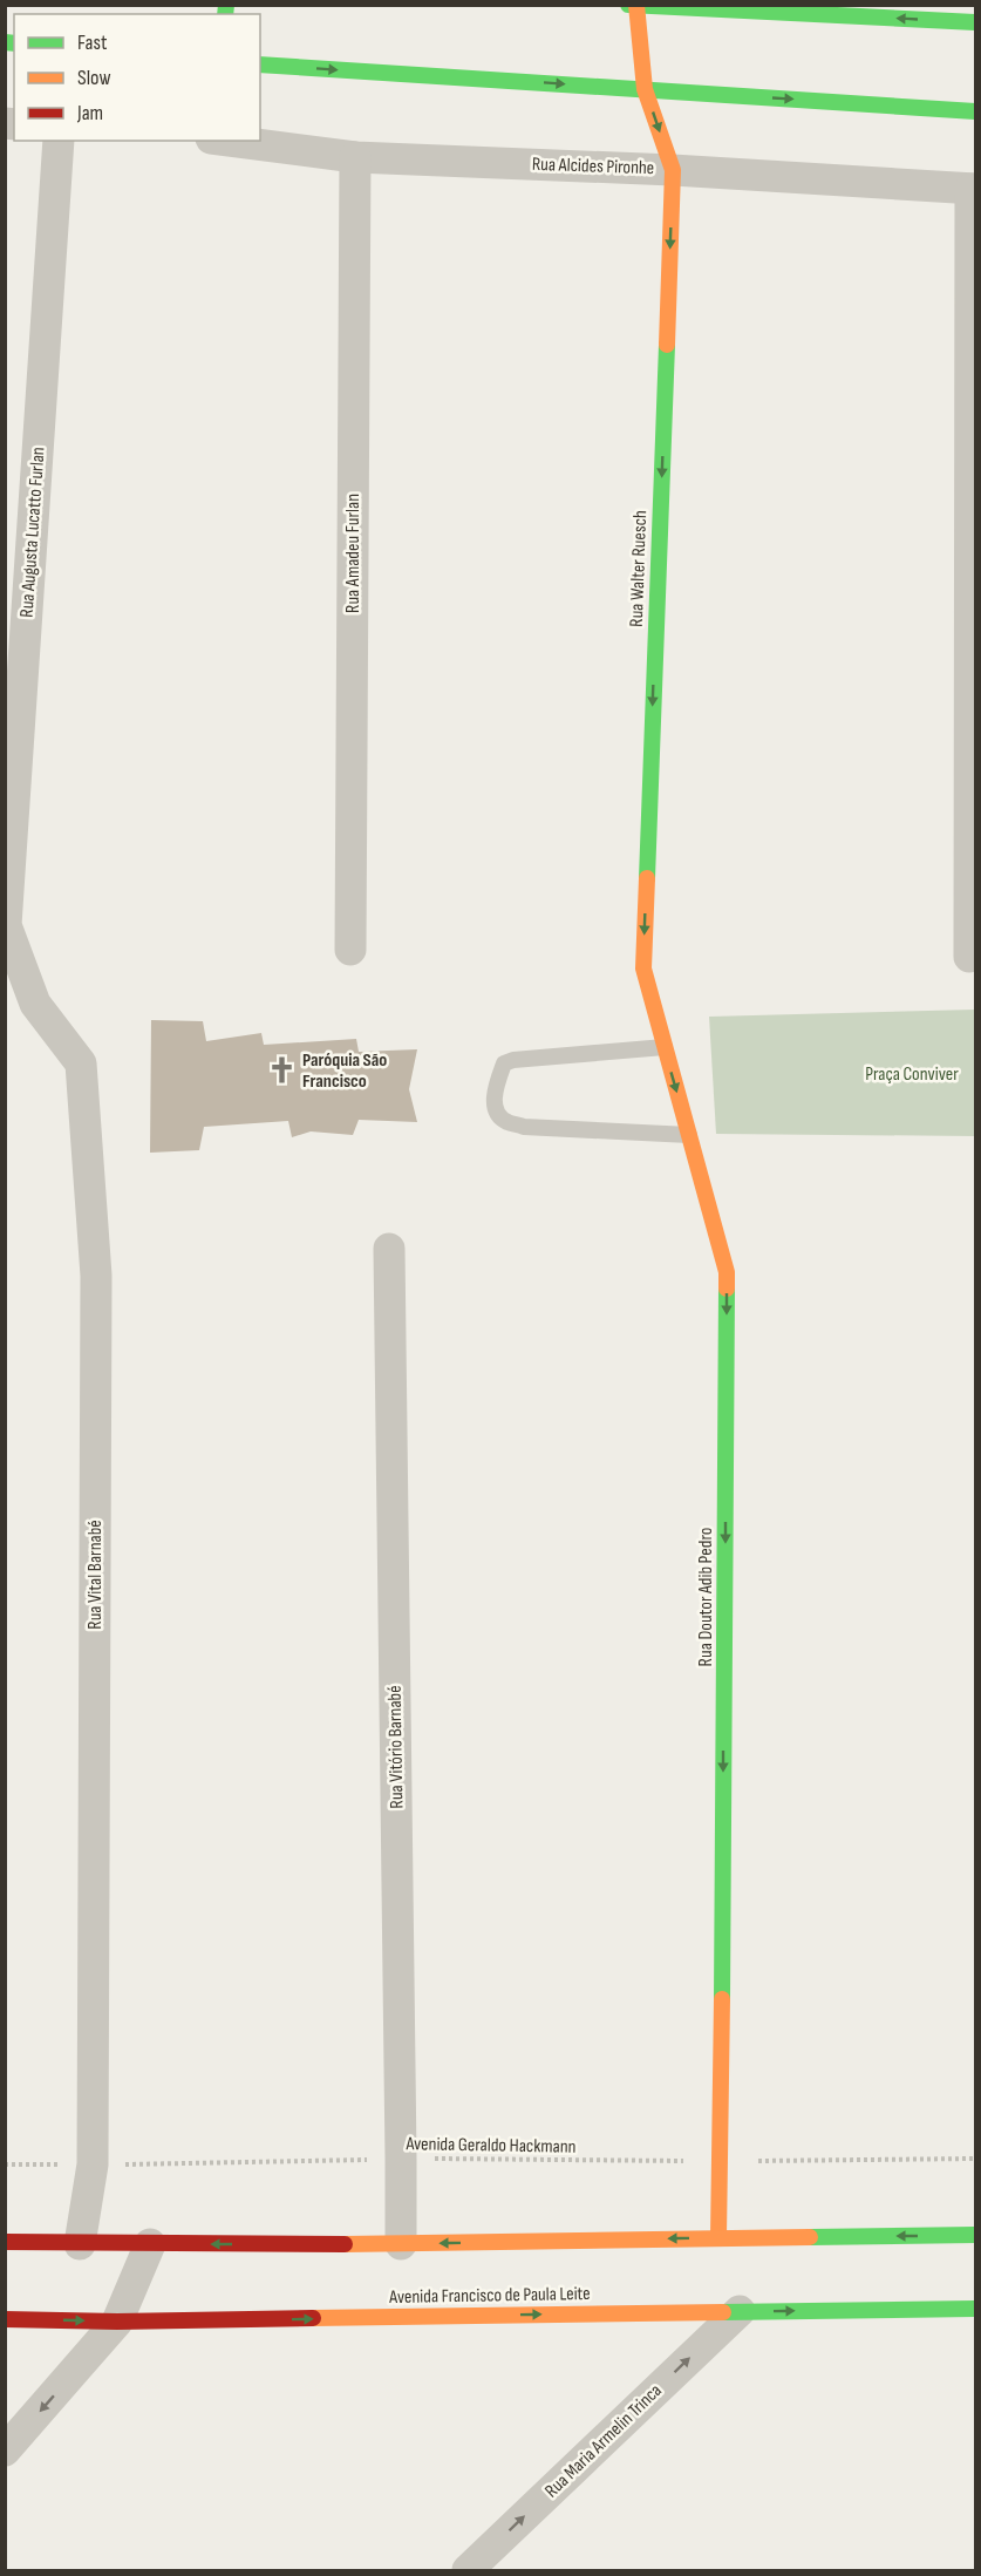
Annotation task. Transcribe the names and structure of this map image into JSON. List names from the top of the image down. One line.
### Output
{"streets":{"main road":["Rua Walter Ruesch","Rua Doutor Adib Pedro","Avenida Francisco de Paula Leite"],"street":["Rua Alcides Pironhe","Rua Augusta Lucatto Furlan","Rua Amadeu Furlan","Rua Vital Barnabé","Rua Vitório Barnabé","Rua Maria Armelin Trinca"],"path":["Avenida Geraldo Hackmann"]},"crossings":[["Rua Alcides Pironhe","Rua Amadeu Furlan"],["Rua Alcides Pironhe","Rua Walter Ruesch"],["Rua Augusta Lucatto Furlan","Rua Vital Barnabé"],["Rua Walter Ruesch","Rua Doutor Adib Pedro"],["Rua Vital Barnabé","Avenida Geraldo Hackmann"],["Rua Doutor Adib Pedro","Avenida Geraldo Hackmann"],["Rua Vitório Barnabé","Avenida Geraldo Hackmann"],["Avenida Francisco de Paula Leite","Rua Maria Armelin Trinca"]],"one_way":["Rua Walter Ruesch","Rua Doutor Adib Pedro","Rua Maria Armelin Trinca"],"parks":["Praça Conviver"],"places":{"church":["Paróquia São Francisco"]},"legend":["Fast","Slow","Jam"]}
